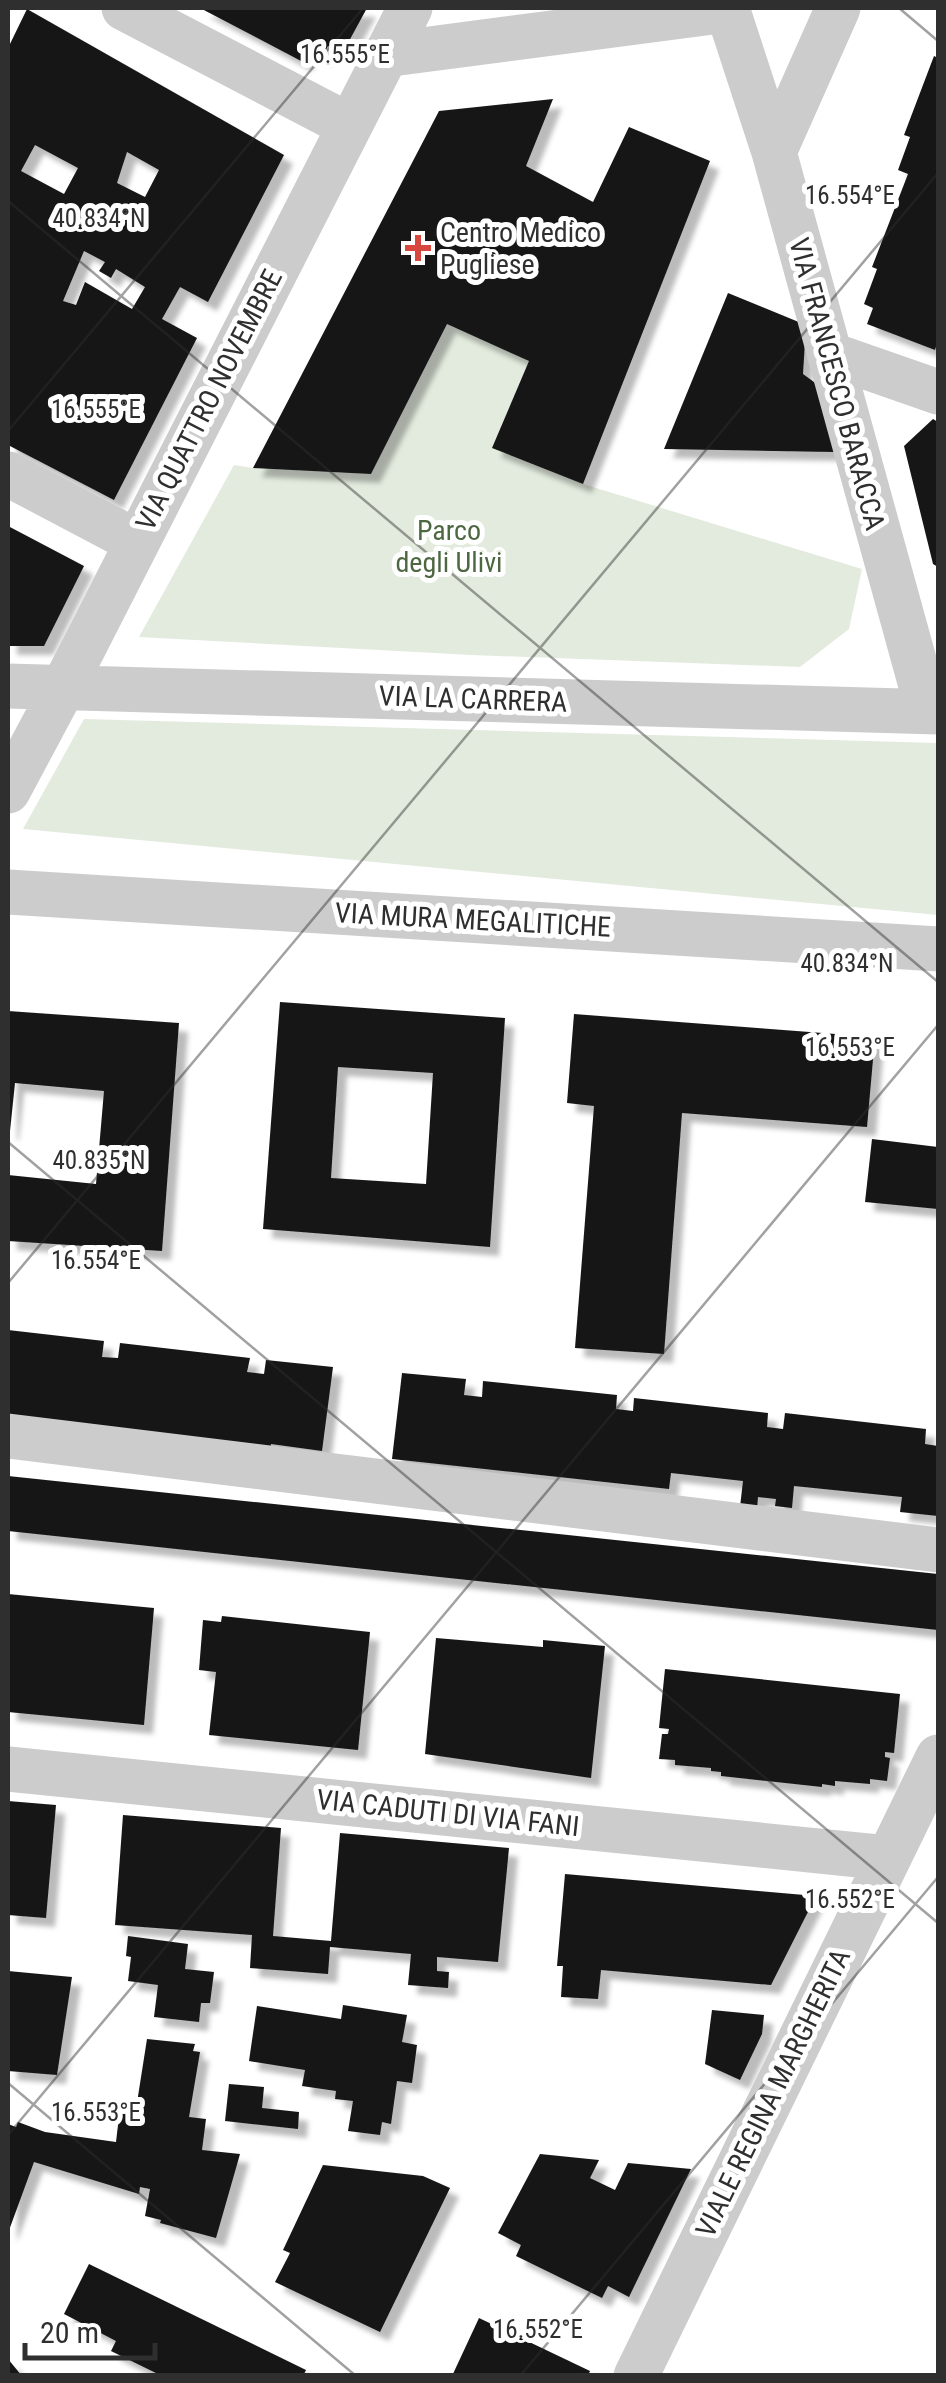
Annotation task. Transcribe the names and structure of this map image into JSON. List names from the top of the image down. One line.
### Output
{"streets":{"street":["VIA FRANCESCO BARACCA","VIA QUATTRO NOVEMBRE","VIA LA CARRERA","VIA MURA MEGALITICHE","VIA CADUTI DI VIA FANI","VIALE REGINA MARGHERITA"]},"crossings":[["VIA FRANCESCO BARACCA","VIA LA CARRERA"],["VIA QUATTRO NOVEMBRE","VIA LA CARRERA"],["VIA CADUTI DI VIA FANI","VIALE REGINA MARGHERITA"]],"parks":["Parco degli Ulivi"],"places":{"health":["Centro Medico Pugliese"]},"scale_bar":"20 m","coordinates":["16.555°E","16.554°E","40.834°N","16.553°E","40.835°N","16.552°E"]}
